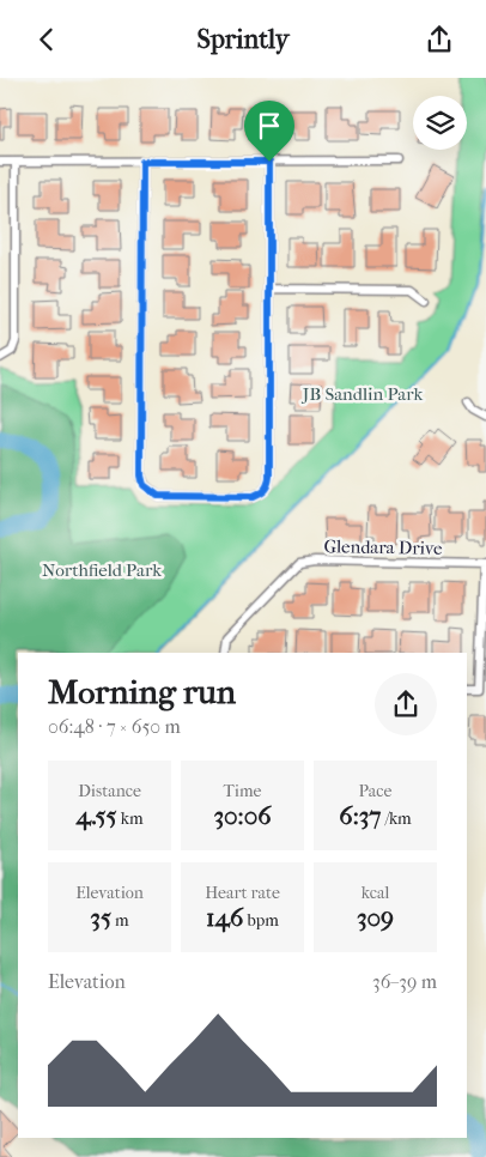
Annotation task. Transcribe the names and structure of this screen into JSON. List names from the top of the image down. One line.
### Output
{"streets":{"street":["Glendara Drive"]},"parks":["JB Sandlin Park","Northfield Park"],"page":{"header":"Sprintly","heading":["Morning run","06:48 · 7 × 650 m"],"stats":[["Distance","4.55 km"],["Time","30:06"],["Pace","6:37 /km"],["Elevation","35 m"],["Heart rate","146 bpm"],["kcal","309"]],"chart":["Elevation","36–39 m"]}}
